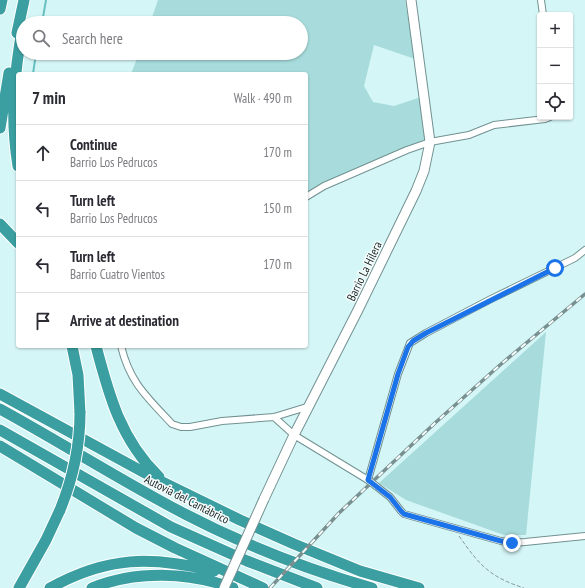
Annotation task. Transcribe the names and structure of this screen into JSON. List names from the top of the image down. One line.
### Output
{"streets":{"highway":["Autovía del Cantábrico"],"street":["Barrio La Hilera"]},"page":{"map_buttons":["+","−"],"search":"Search here","heading":["7 min","Walk · 490 m"],"list":[["Continue","Barrio Los Pedrucos","170 m"],["Turn left","Barrio Los Pedrucos","150 m"],["Turn left","Barrio Cuatro Vientos","170 m"],"Arrive at destination"]}}
